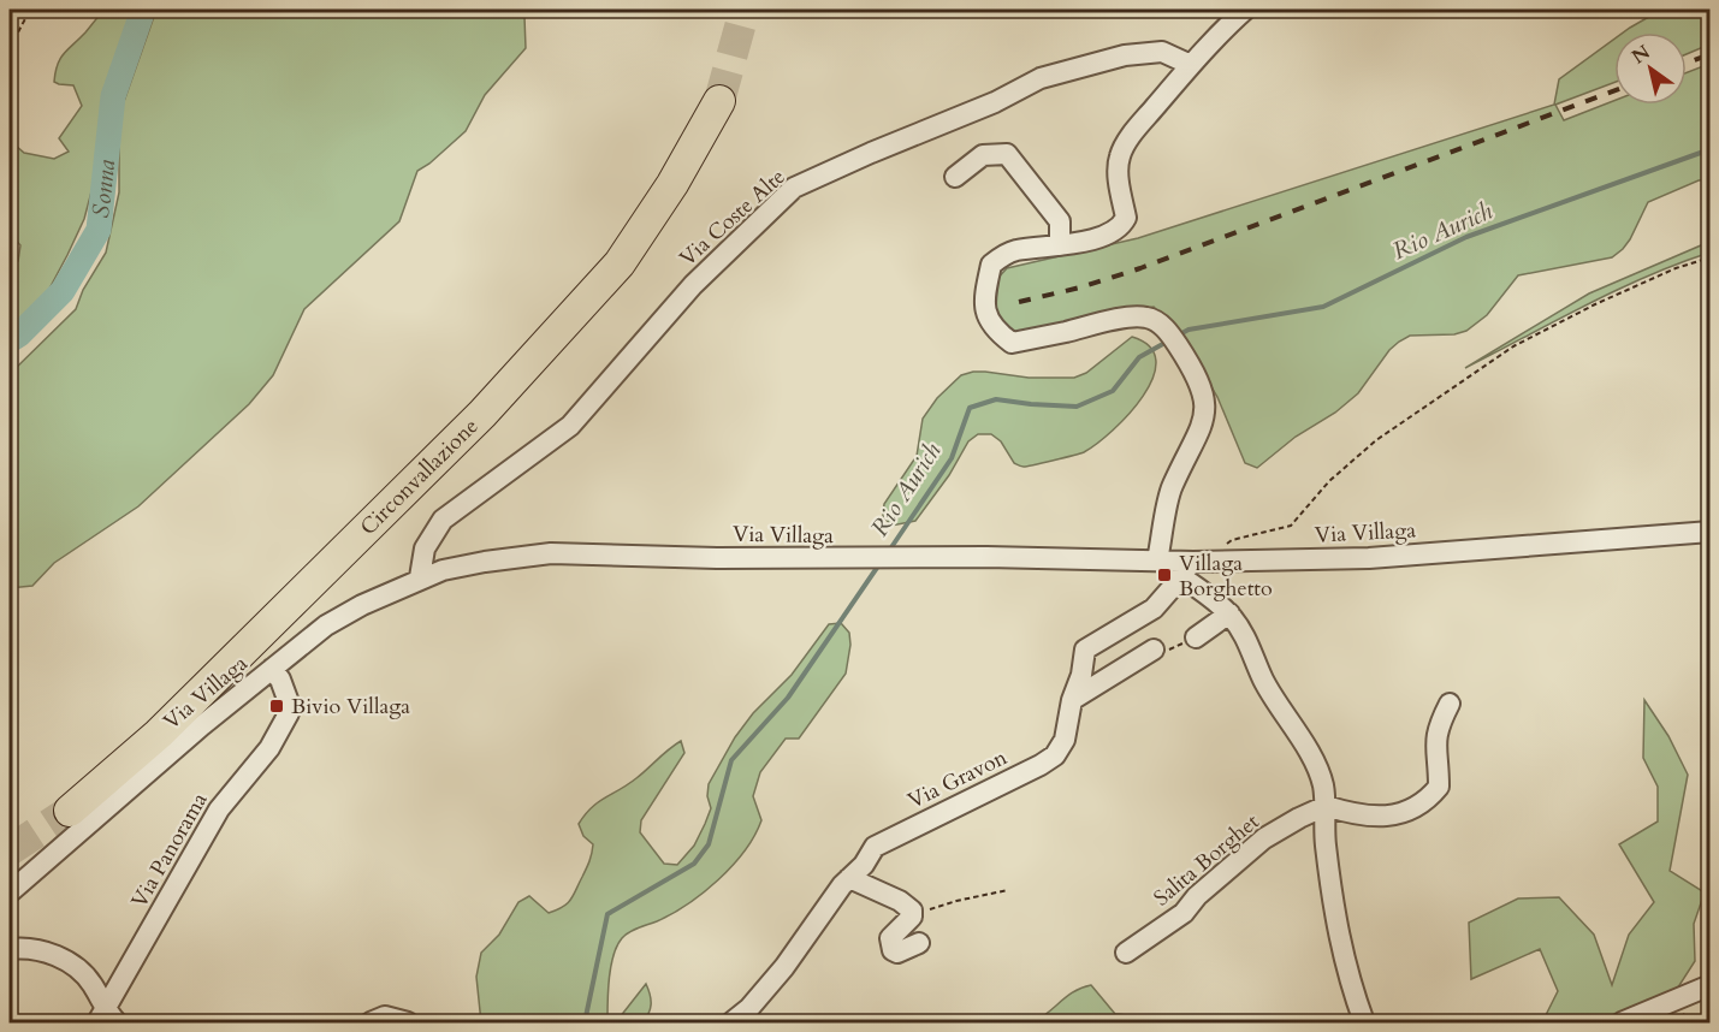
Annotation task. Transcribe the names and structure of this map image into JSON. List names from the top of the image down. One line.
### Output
{"streets":{"highway":["Circonvallazione"],"street":["Via Coste Alte","Via Villaga","Via Gravon","Via Panorama","Salita Borghet"]},"crossings":[["Via Coste Alte","Via Villaga"],["Via Villaga","Via Gravon"],["Via Villaga","Via Panorama"]],"water":["Sonna","Rio Aurich"],"places":{"transit":["Villaga Borghetto","Bivio Villaga"]},"north":"top left"}
